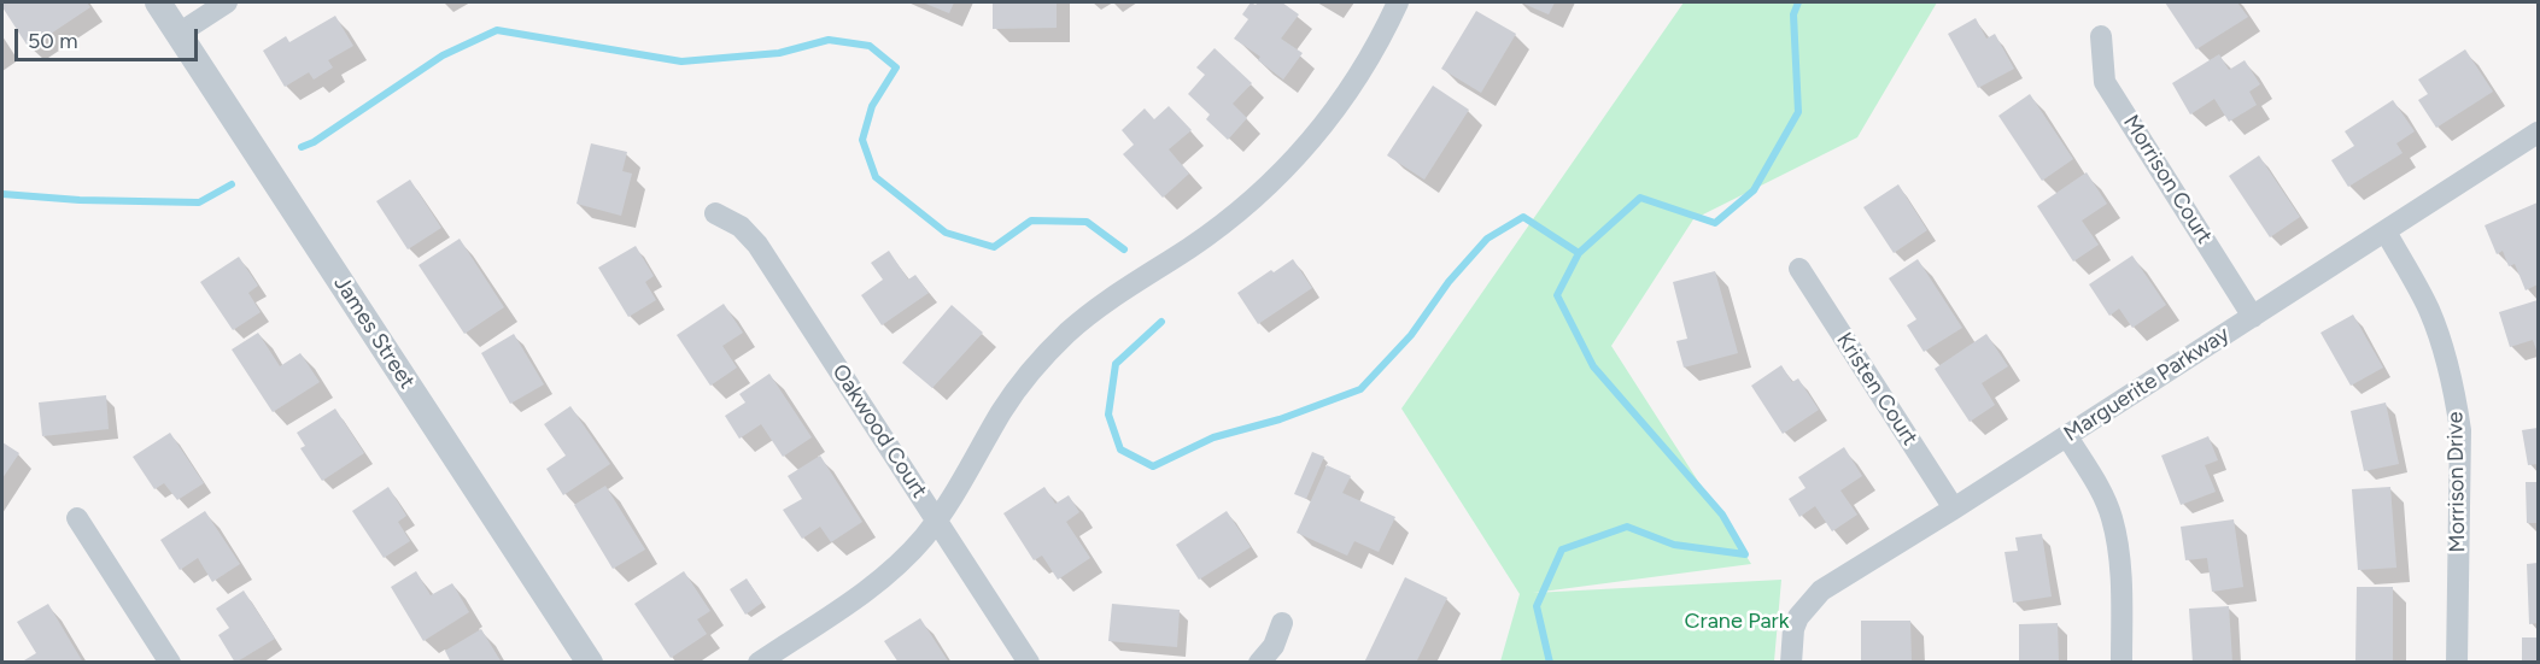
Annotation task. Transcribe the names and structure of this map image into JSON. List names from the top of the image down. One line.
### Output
{"streets":{"street":["Morrison Court","James Street","Marguerite Parkway","Kristen Court","Oakwood Court","Morrison Drive"]},"crossings":[["Morrison Court","Marguerite Parkway"],["Marguerite Parkway","Kristen Court"],["Marguerite Parkway","Morrison Drive"]],"parks":["Crane Park"],"scale_bar":"50 m"}
